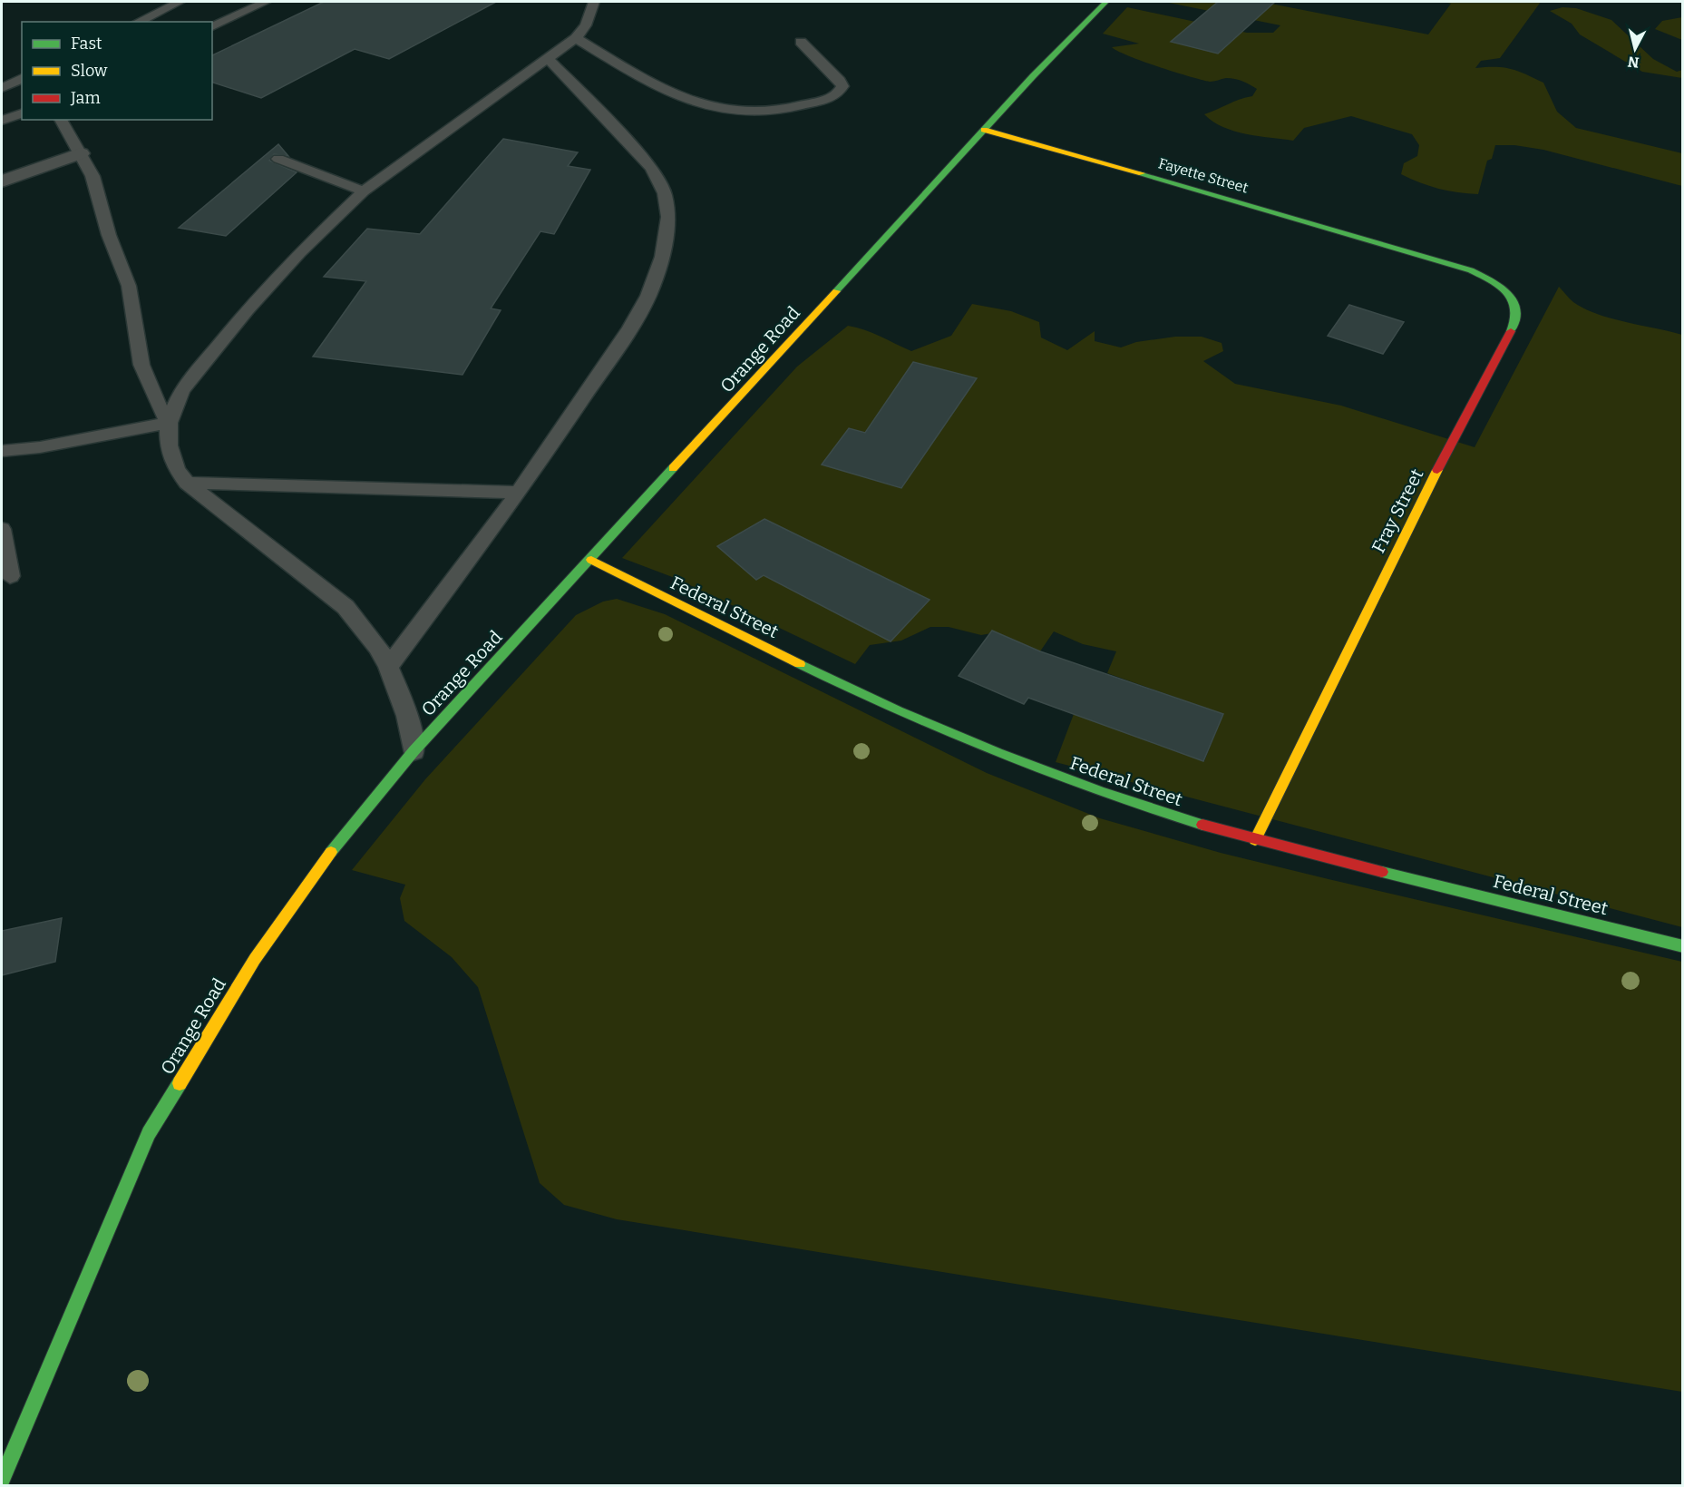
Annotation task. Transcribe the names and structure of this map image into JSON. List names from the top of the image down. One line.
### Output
{"streets":{"street":["Fayette Street","Orange Road","Fray Street","Federal Street"]},"crossings":[["Fayette Street","Orange Road"],["Fayette Street","Fray Street"],["Orange Road","Federal Street"],["Fray Street","Federal Street"]],"legend":["Fast","Slow","Jam"],"north":"bottom"}
